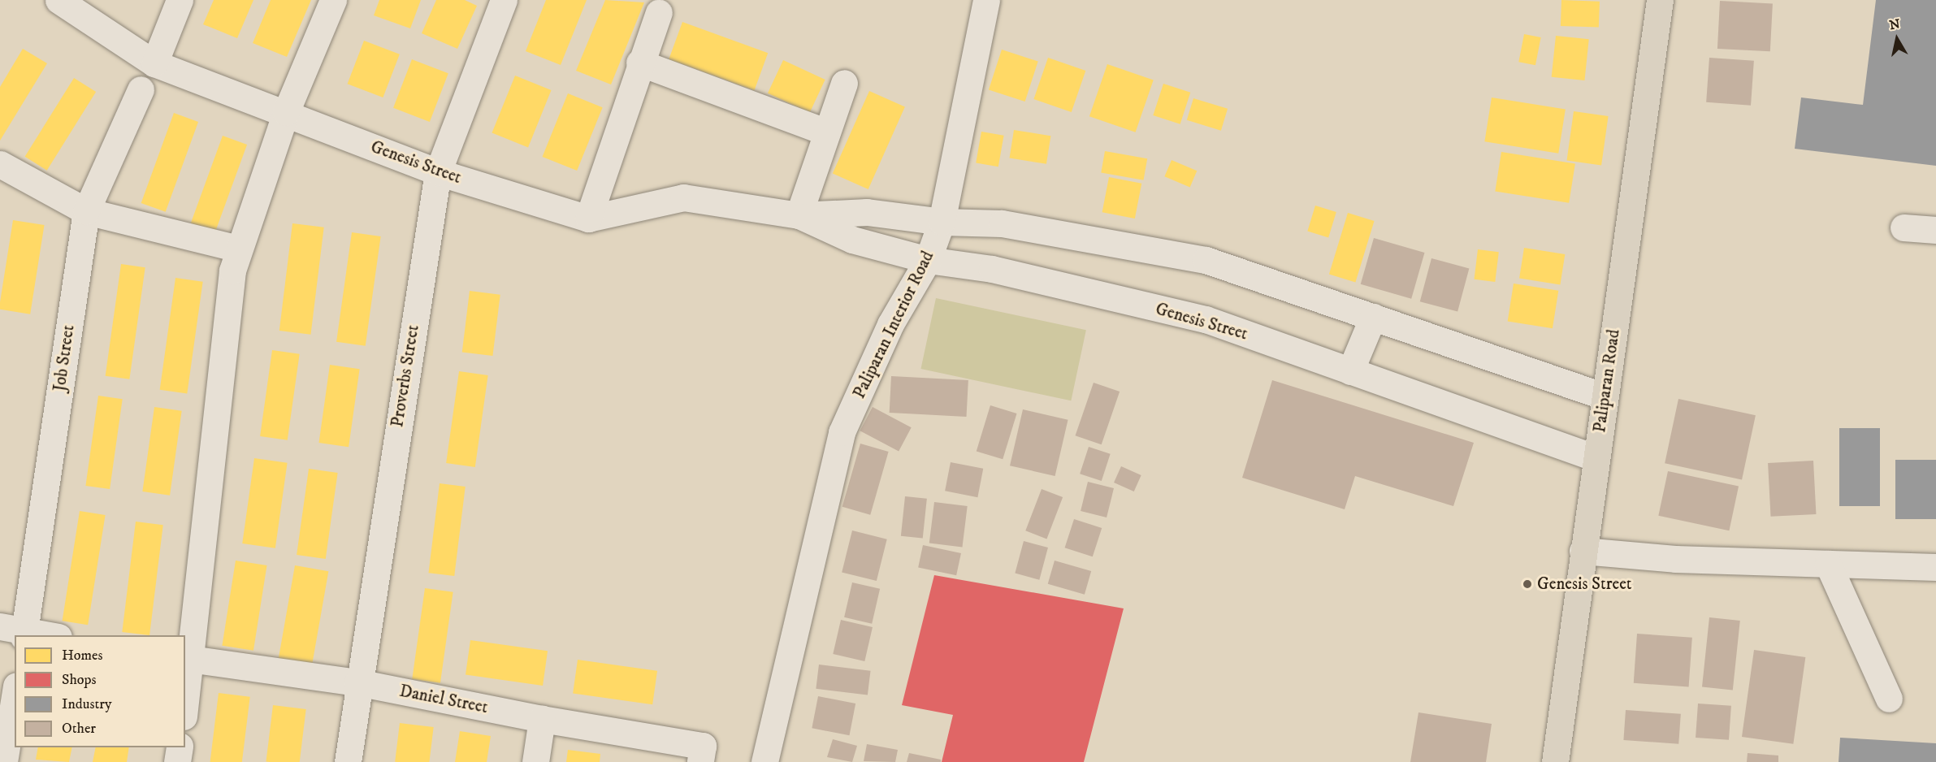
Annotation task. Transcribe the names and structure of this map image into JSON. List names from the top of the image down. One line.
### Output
{"streets":{"main road":["Paliparan Road"],"street":["Genesis Street","Paliparan Interior Road","Job Street","Proverbs Street","Daniel Street"]},"crossings":[["Genesis Street","Paliparan Interior Road"],["Genesis Street","Proverbs Street"],["Genesis Street","Paliparan Road"],["Proverbs Street","Daniel Street"]],"places":["Genesis Street"],"legend":["Homes","Shops","Industry","Other"],"north":"top"}
